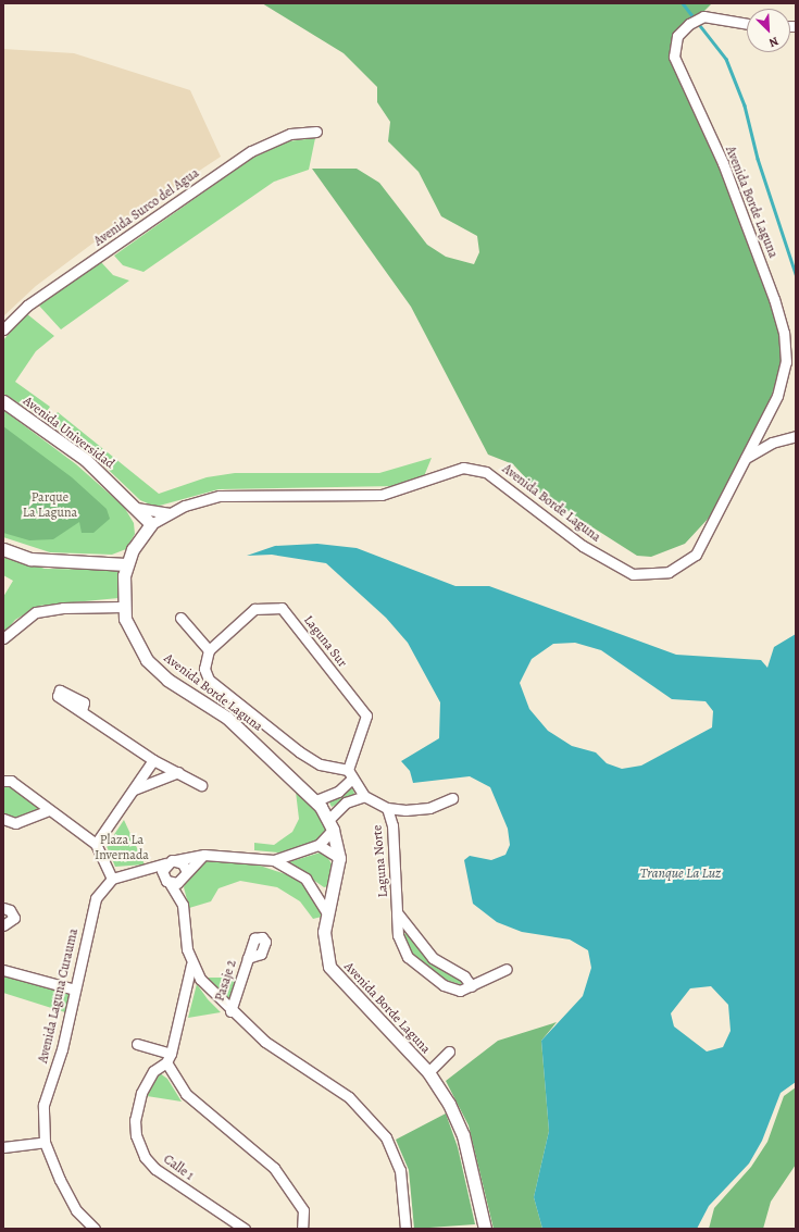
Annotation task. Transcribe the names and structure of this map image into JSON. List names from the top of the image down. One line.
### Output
{"streets":{"street":["Avenida Borde Laguna","Avenida Surco del Agua","Avenida Universidad","Laguna Sur","Laguna Norte","Pasaje 2","Avenida Laguna Curauma","Calle 1"]},"crossings":[["Avenida Borde Laguna","Avenida Universidad"]],"water":["Tranque La Luz"],"parks":["Parque La Laguna","Plaza La Invernada"],"north":"bottom right"}
